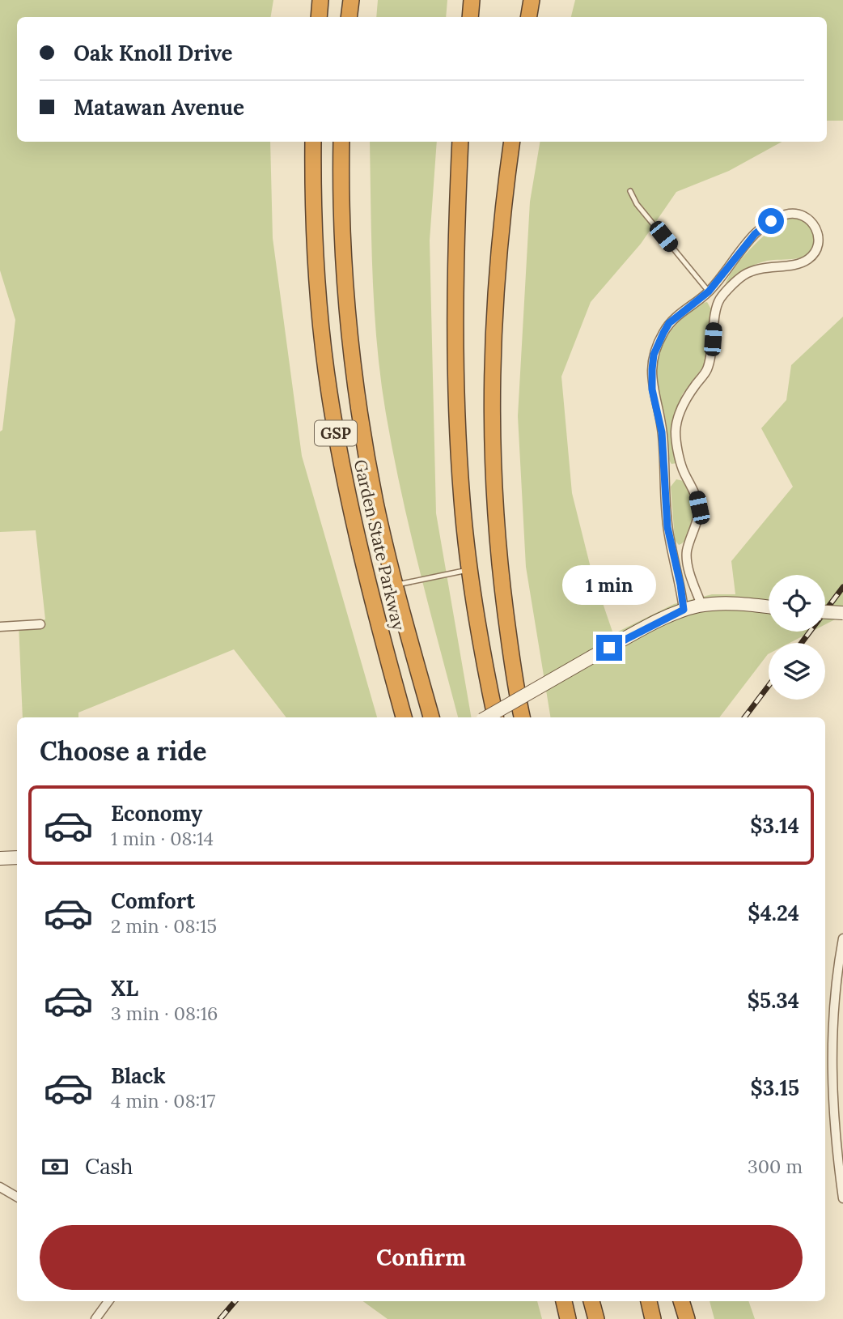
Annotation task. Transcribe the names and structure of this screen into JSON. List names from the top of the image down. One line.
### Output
{"streets":{"highway":["GSP","Garden State Parkway"]},"page":{"banner":["Oak Knoll Drive","Matawan Avenue"],"bubble":"1 min","heading":"Choose a ride","list":[{"name":"Economy","note":"1 min · 08:14","value":"$3.14"},{"name":"Comfort","note":"2 min · 08:15","value":"$4.24"},{"name":"XL","note":"3 min · 08:16","value":"$5.34"},{"name":"Black","note":"4 min · 08:17","value":"$3.15"}],"pay":["Cash","300 m"],"buttons":"Confirm"}}
